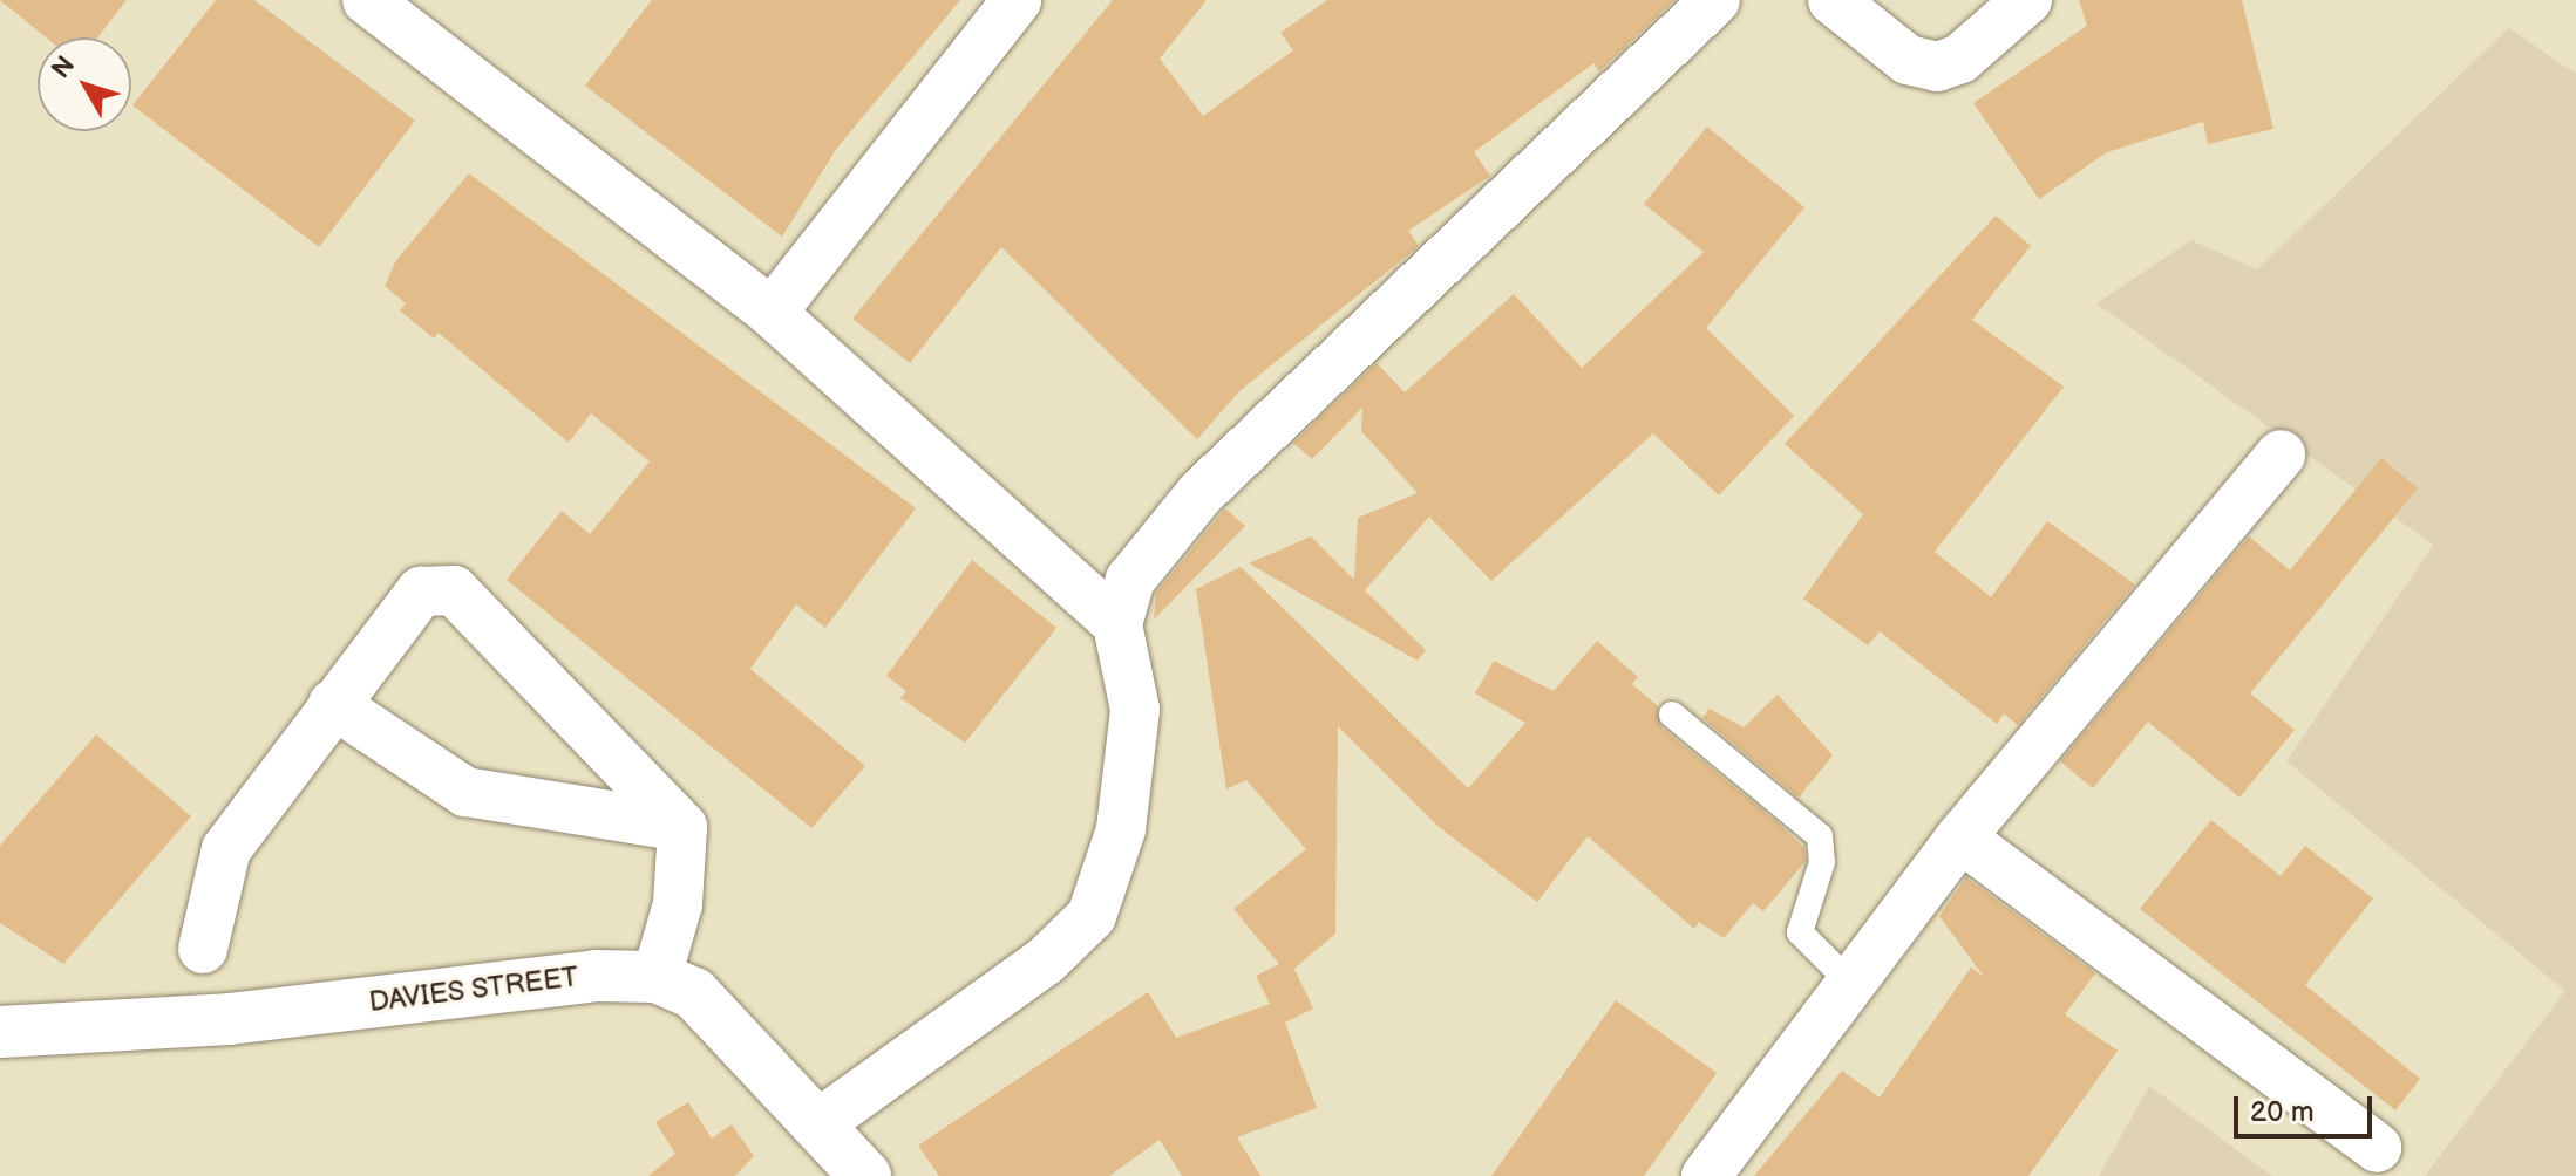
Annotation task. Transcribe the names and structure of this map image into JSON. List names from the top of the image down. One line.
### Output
{"streets":{"street":["DAVIES STREET"]},"scale_bar":"20 m","north":"top left"}
